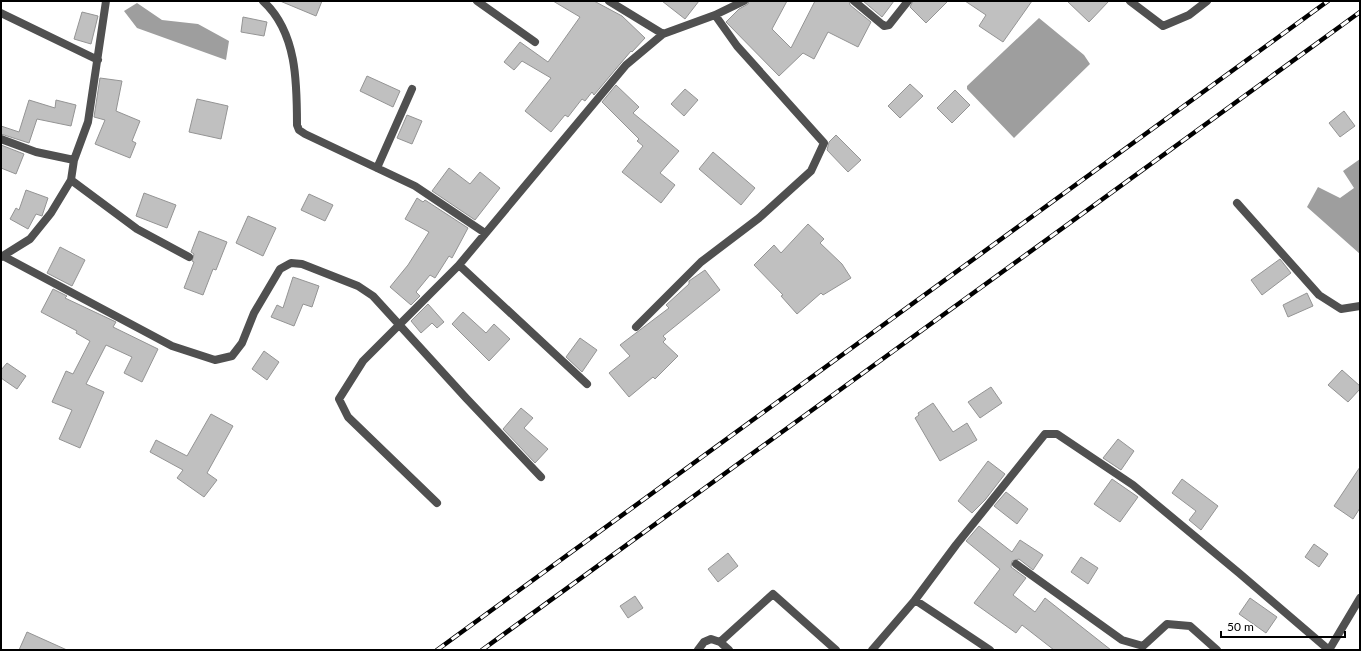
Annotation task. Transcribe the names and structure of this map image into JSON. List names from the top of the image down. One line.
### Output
{"scale_bar":"50 m"}
